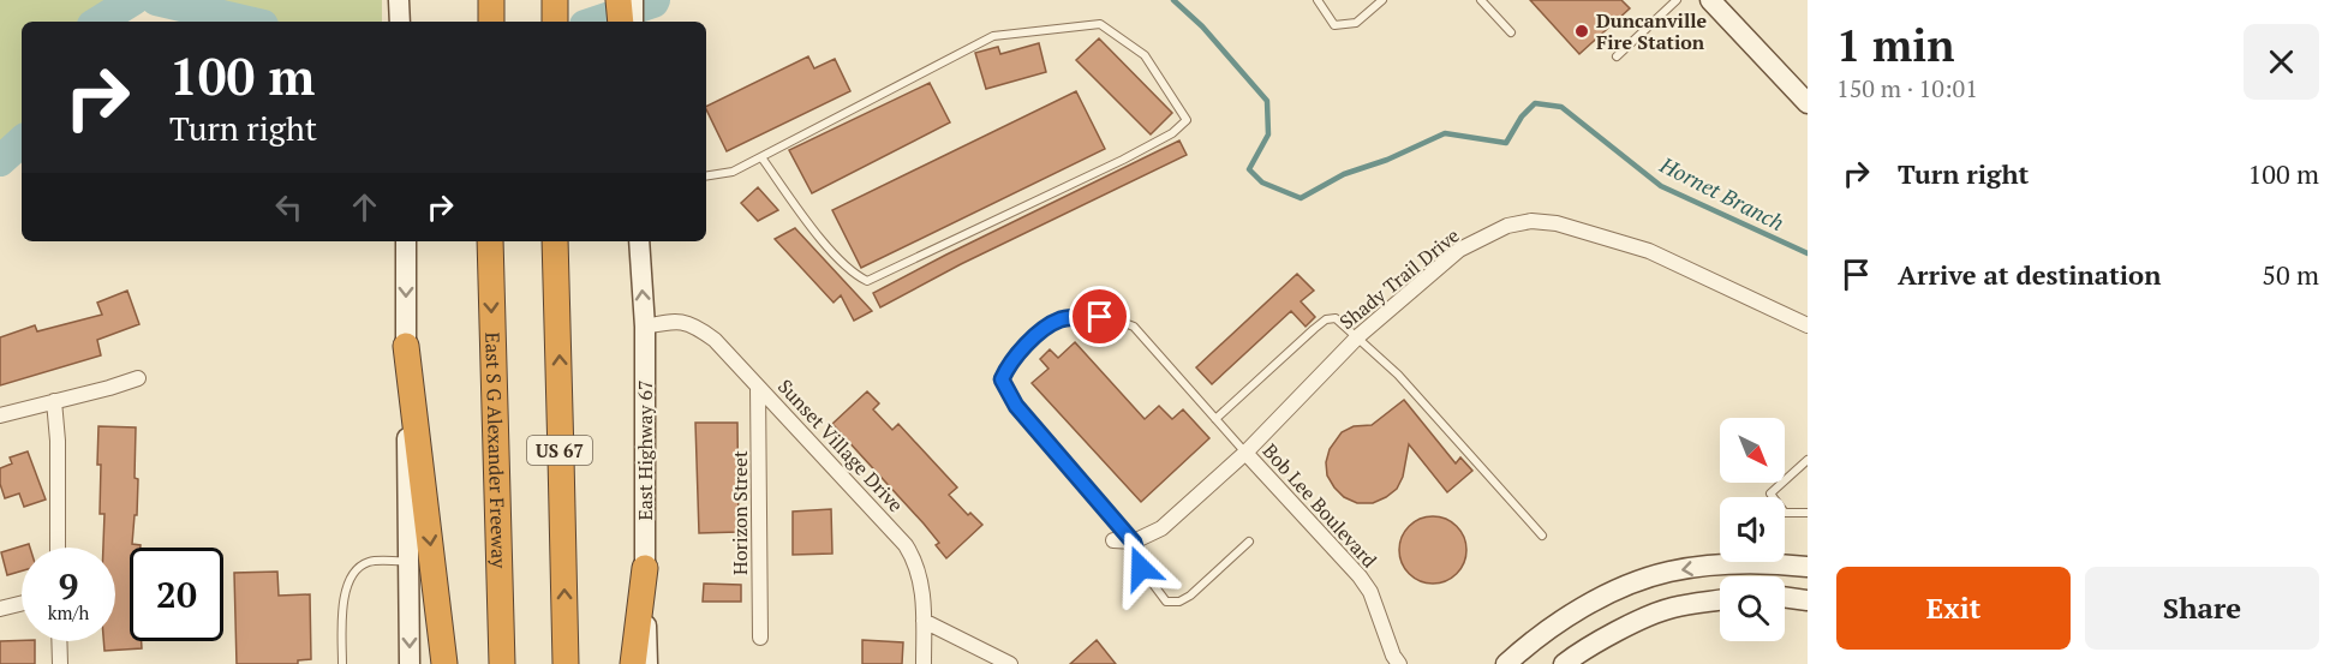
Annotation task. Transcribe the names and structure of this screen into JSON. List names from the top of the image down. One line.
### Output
{"streets":{"highway":["US 67","East S G Alexander Freeway"],"main road":["East Highway 67"],"street":["Shady Trail Drive","Sunset Village Drive","Bob Lee Boulevard","Horizon Street"]},"crossings":[["Shady Trail Drive","Bob Lee Boulevard"],["Sunset Village Drive","East Highway 67"],["Sunset Village Drive","Horizon Street"]],"water":["Hornet Branch"],"places":["Duncanville Fire Station"],"north":"bottom right","page":{"heading":["1 min","150 m · 10:01"],"turn":["100 m","Turn right"],"list":[{"name":"Turn right","value":"100 m"},{"name":"Arrive at destination","value":"50 m"}],"speed":"9 km/h","limit":"20","buttons":["Exit","Share"]}}
